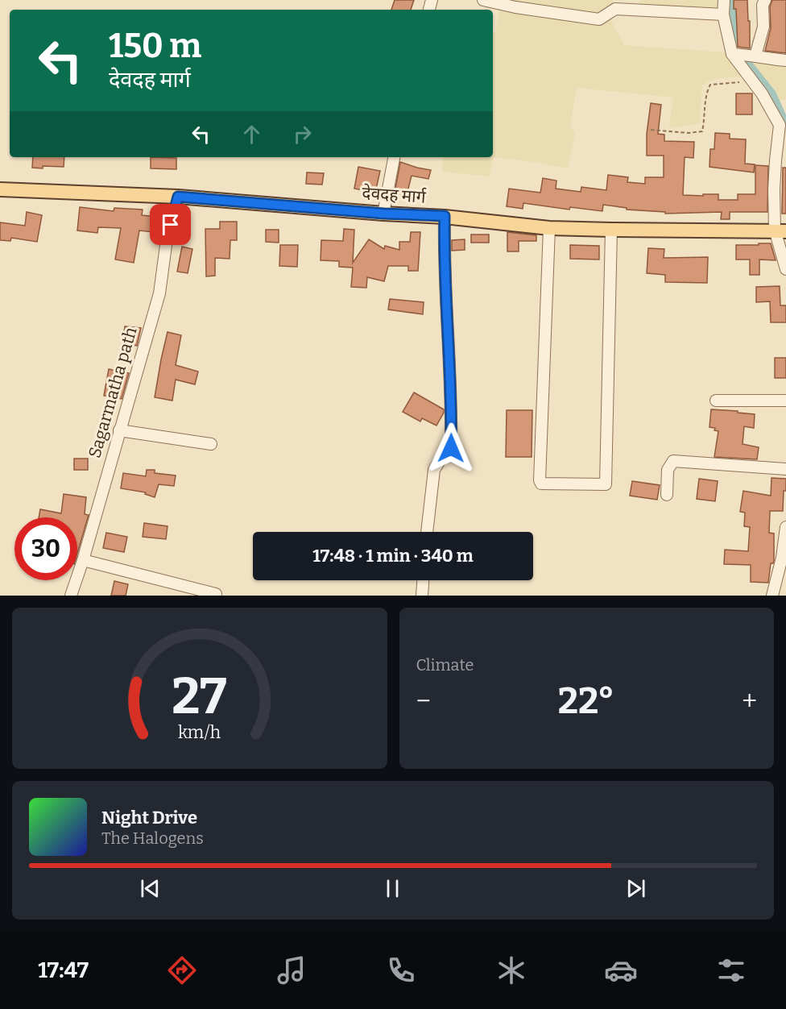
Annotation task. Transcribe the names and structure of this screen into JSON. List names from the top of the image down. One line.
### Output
{"streets":{"main road":["देवदह मार्ग"],"street":["Sagarmatha path"]},"crossings":[["देवदह मार्ग","Sagarmatha path"]],"page":{"turn":["150 m","देवदह मार्ग"],"limit":"30","trip":"17:48 · 1 min · 340 m","tile":"Climate","heat":["−","22°","+"],"song":["Night Drive","The Halogens"],"tabs":"17:47","gauge":["27","km/h"]}}
